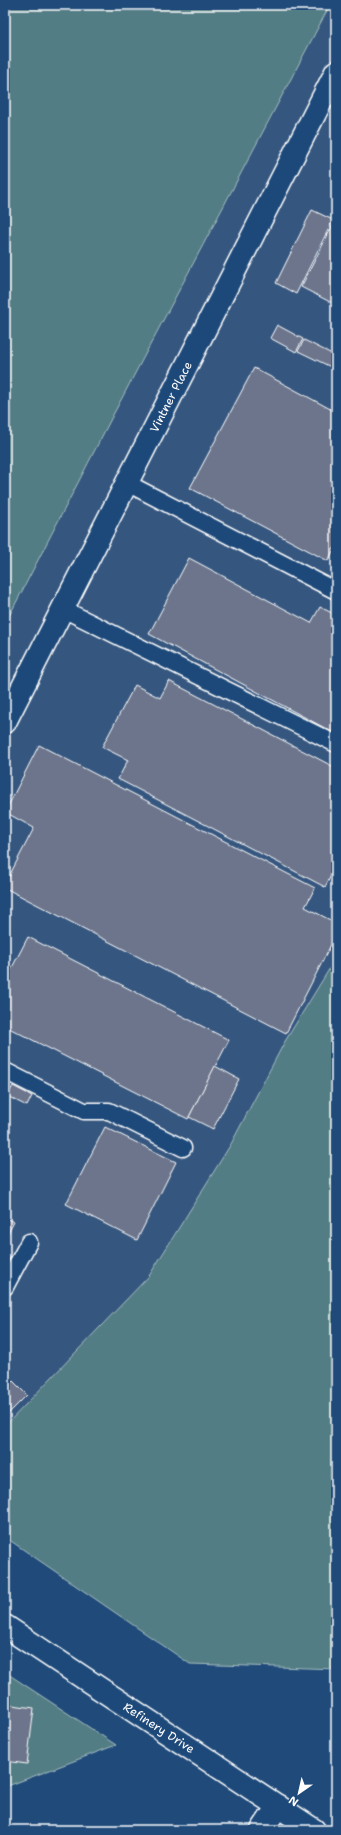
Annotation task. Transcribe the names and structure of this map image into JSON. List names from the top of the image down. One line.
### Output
{"streets":{"street":["Vintner Place","Refinery Drive"]},"north":"bottom left"}
